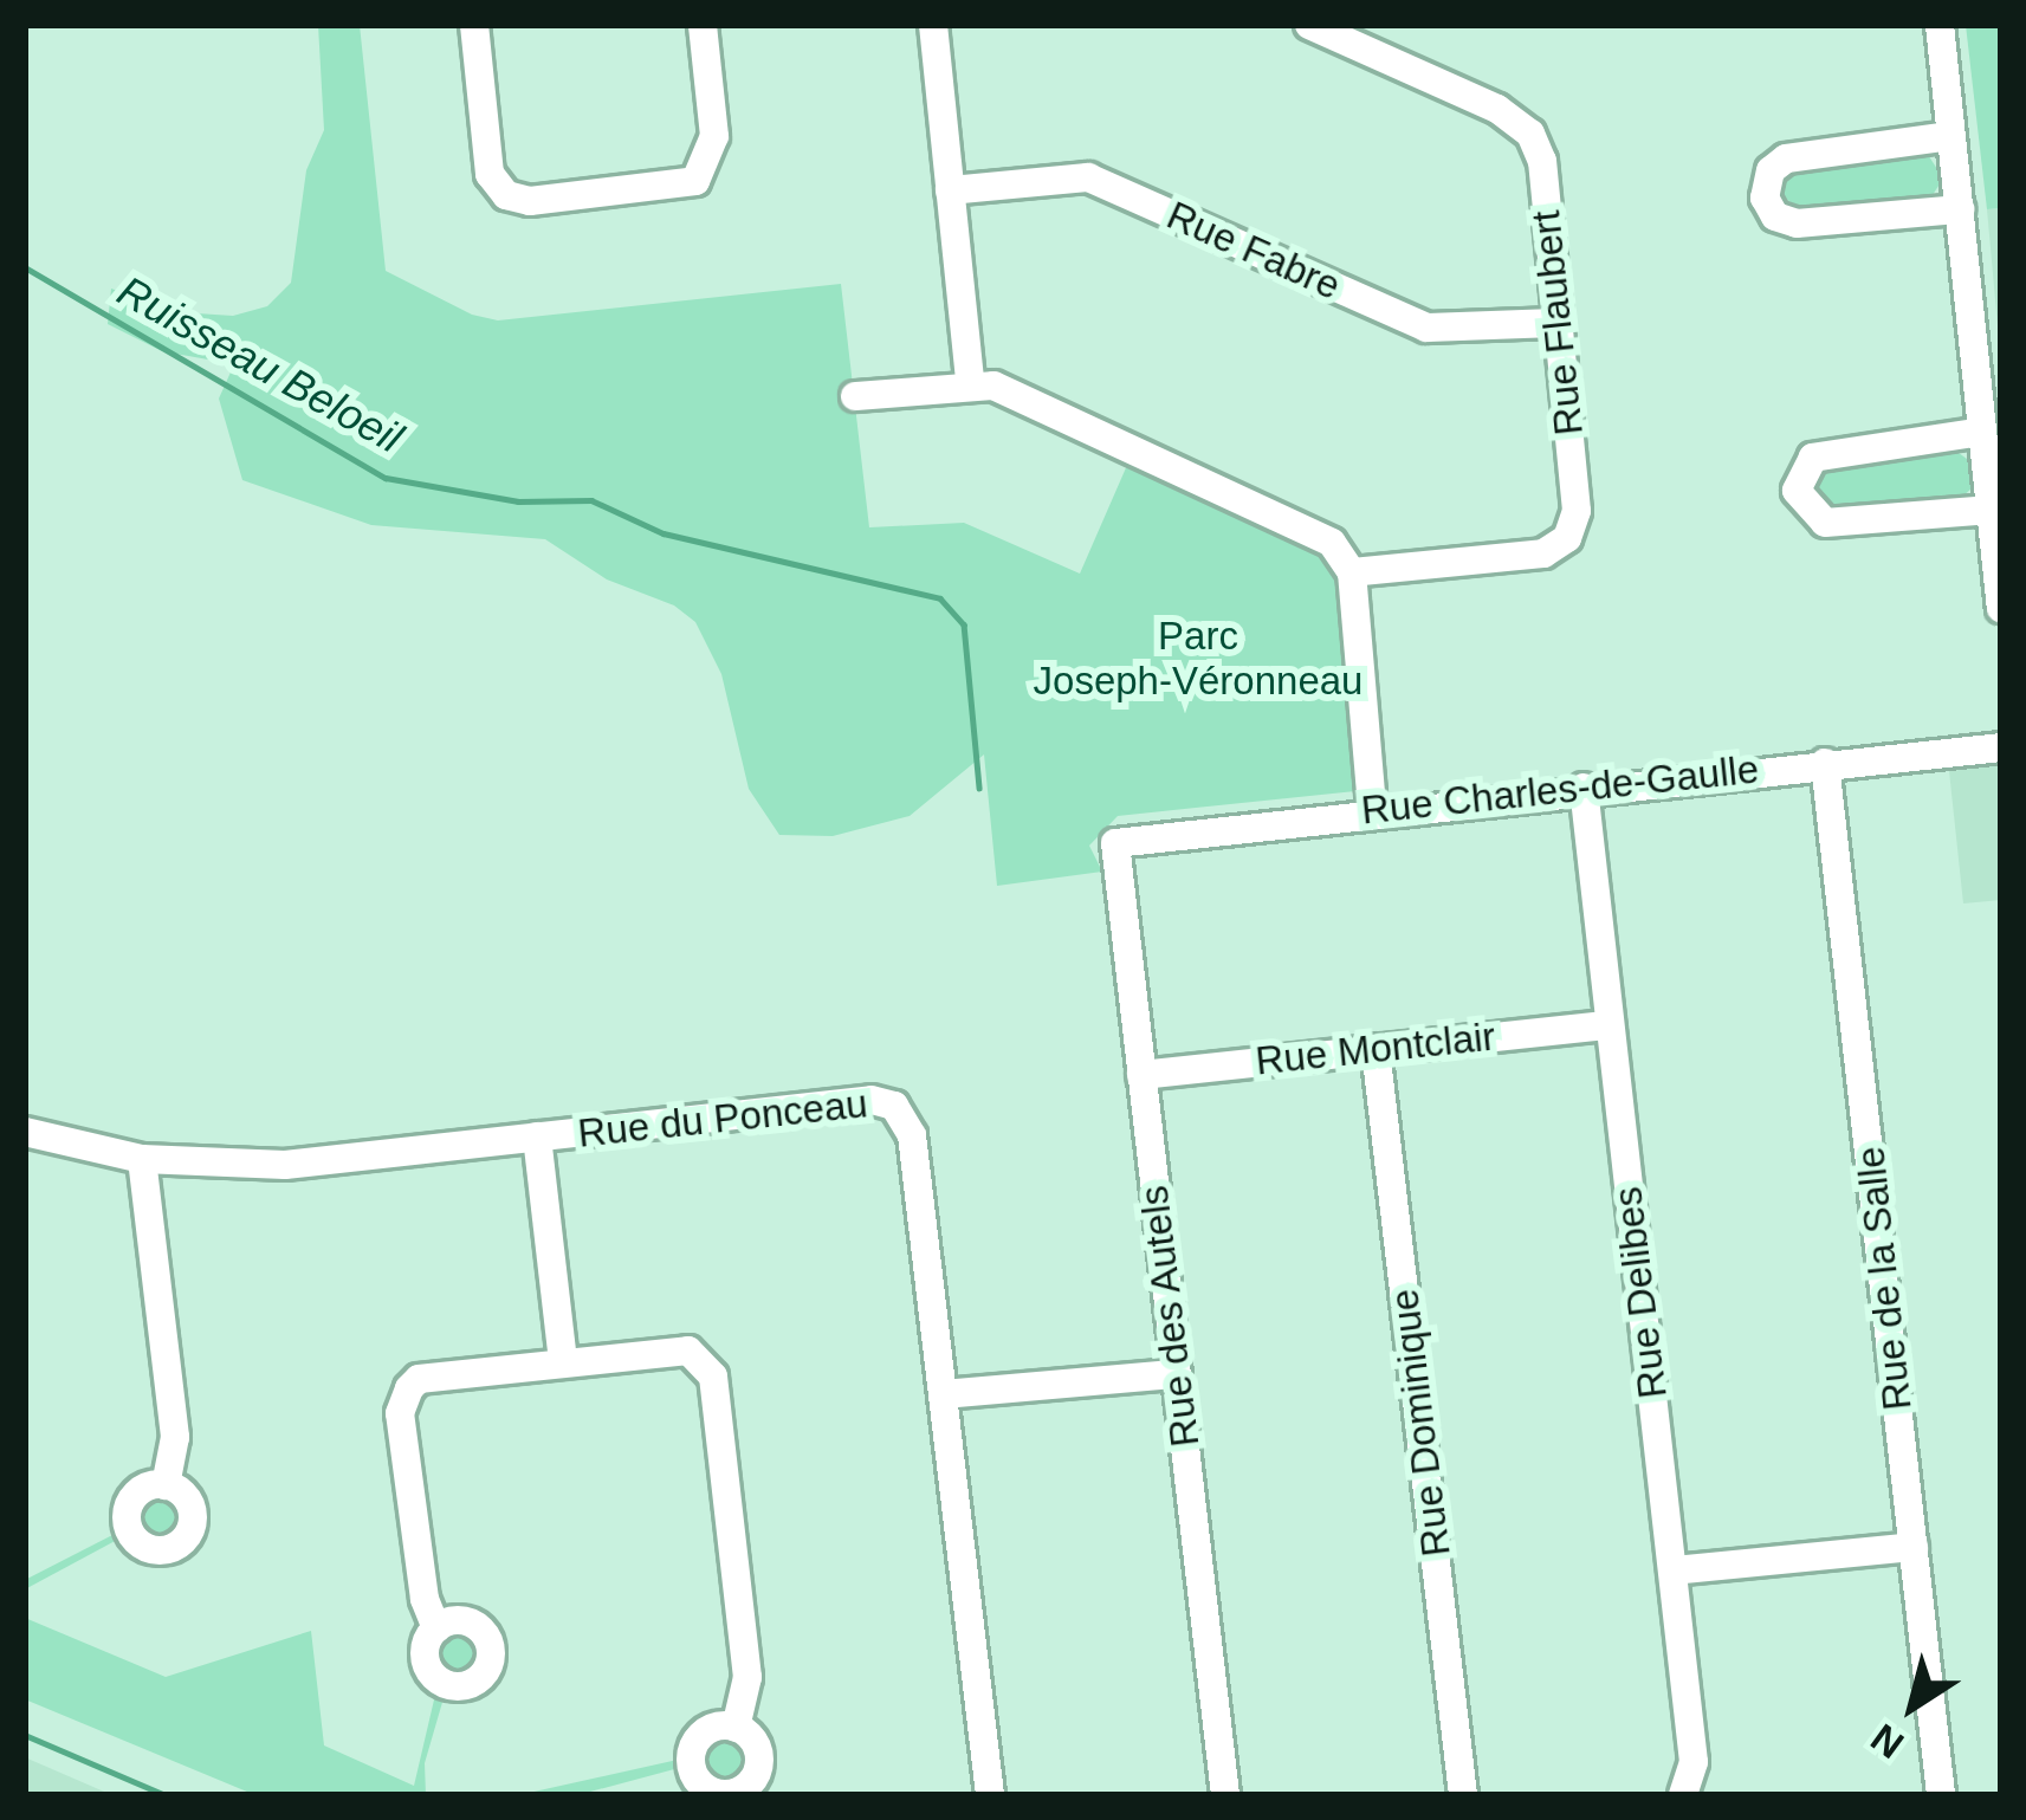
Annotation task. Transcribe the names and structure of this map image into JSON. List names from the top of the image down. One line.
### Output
{"streets":{"street":["Rue Fabre","Rue Flaubert","Rue Charles-de-Gaulle","Rue Montclair","Rue du Ponceau","Rue de la Salle","Rue Delibes","Rue des Autels","Rue Dominique"]},"crossings":[["Rue Fabre","Rue Flaubert"],["Rue Charles-de-Gaulle","Rue de la Salle"],["Rue Charles-de-Gaulle","Rue Delibes"],["Rue Charles-de-Gaulle","Rue des Autels"],["Rue Montclair","Rue Delibes"],["Rue Montclair","Rue des Autels"],["Rue Montclair","Rue Dominique"]],"water":["Ruisseau Beloeil"],"parks":["Parc Joseph-Véronneau"],"north":"bottom left"}
